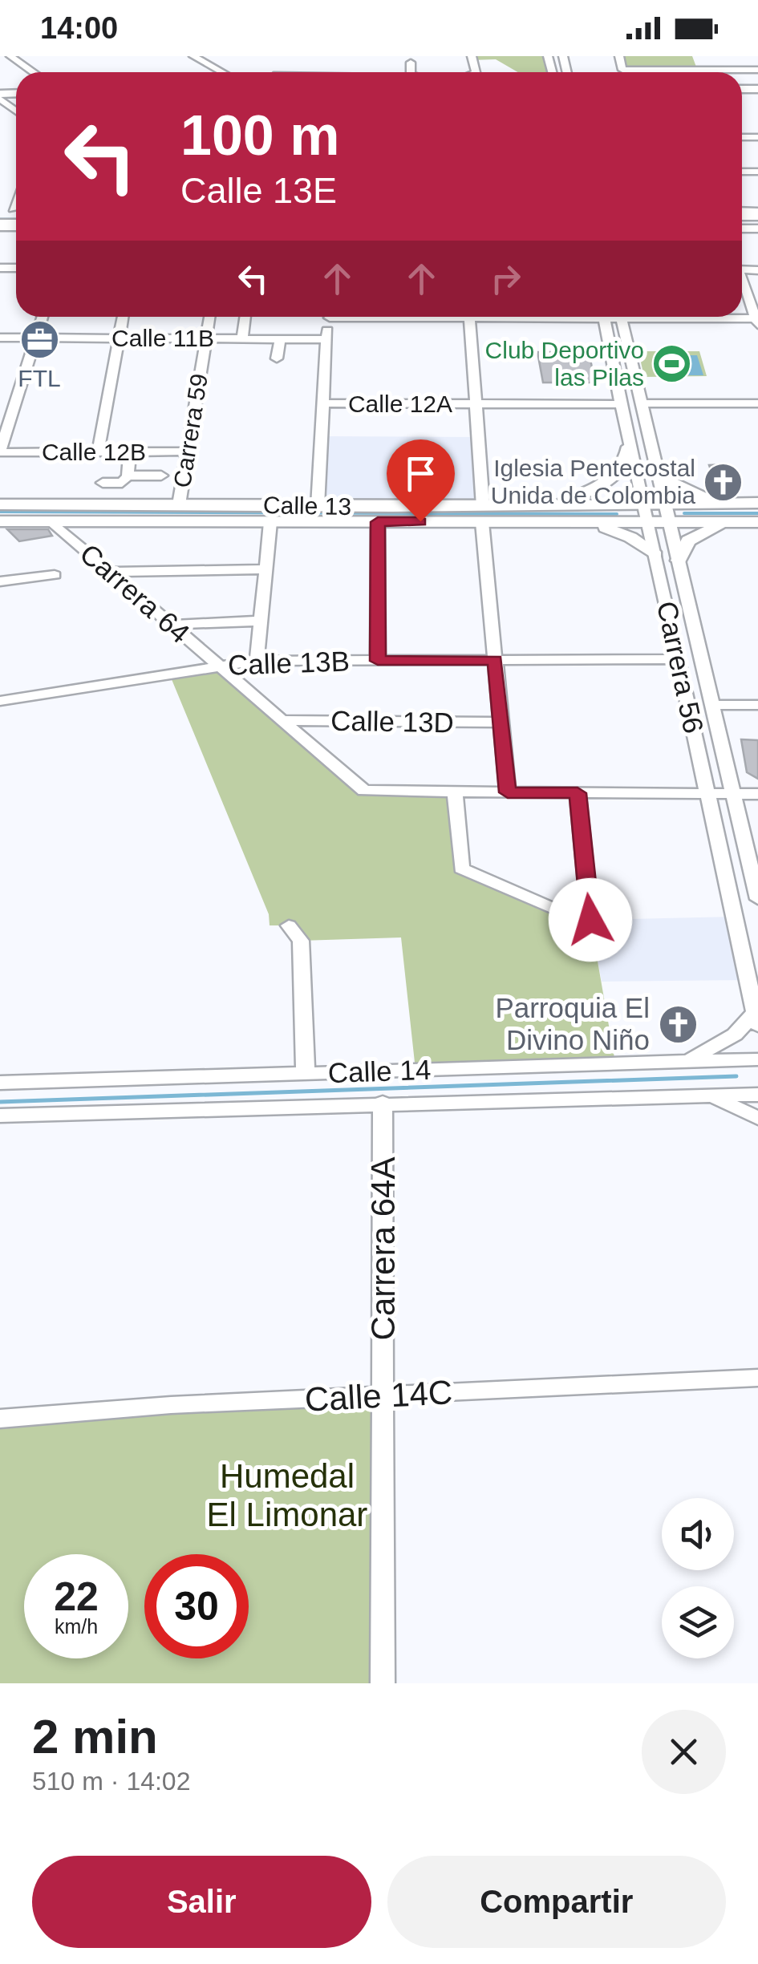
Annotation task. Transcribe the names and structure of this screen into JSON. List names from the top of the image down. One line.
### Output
{"streets":{"main road":["Calle 13"],"street":["Calle 11B","Calle 12A","Carrera 59","Calle 12B","Carrera 64","Calle 13B","Carrera 56","Calle 13D","Calle 14","Carrera 64A","Calle 14C"]},"crossings":[["Calle 11B","Carrera 59"],["Calle 12A","Carrera 56"],["Carrera 59","Calle 12B"],["Carrera 59","Calle 13"],["Calle 13","Carrera 64"],["Calle 13","Carrera 56"],["Carrera 64","Calle 13B"],["Carrera 64","Calle 13D"],["Calle 13B","Carrera 56"],["Calle 14","Carrera 64A"],["Carrera 64A","Calle 14C"]],"parks":["Humedal El Limonar"],"places":{"office":["FTL"],"sports":["Club Deportivo las Pilas"],"church":["Iglesia Pentecostal Unida de Colombia","Parroquia El Divino Niño"]},"page":{"status":"14:00","turn":["100 m","Calle 13E"],"speed":"22 km/h","limit":"30","heading":["2 min","510 m · 14:02"],"buttons":["Salir","Compartir"]}}
